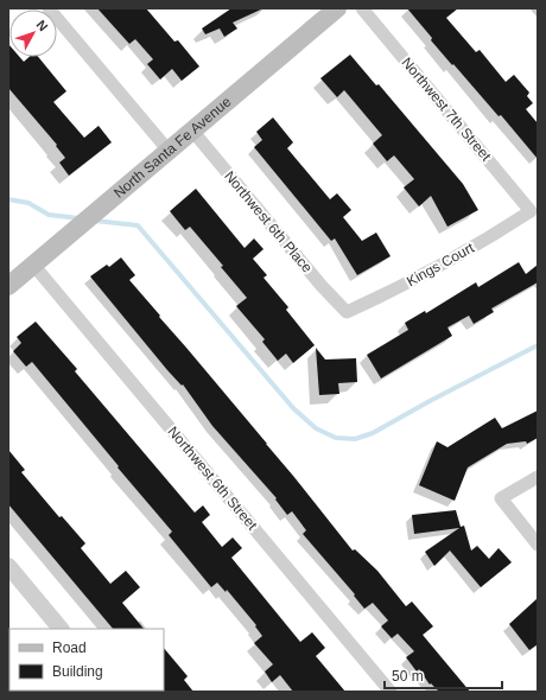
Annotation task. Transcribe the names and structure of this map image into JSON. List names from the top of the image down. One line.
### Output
{"streets":{"main road":["North Santa Fe Avenue"],"street":["Northwest 7th Street","Northwest 6th Place","Kings Court","Northwest 6th Street"]},"crossings":[["Northwest 7th Street","Kings Court"],["North Santa Fe Avenue","Northwest 6th Place"],["North Santa Fe Avenue","Northwest 6th Street"],["Northwest 6th Place","Kings Court"]],"legend":["Road","Building"],"scale_bar":"50 m","north":"top right"}
